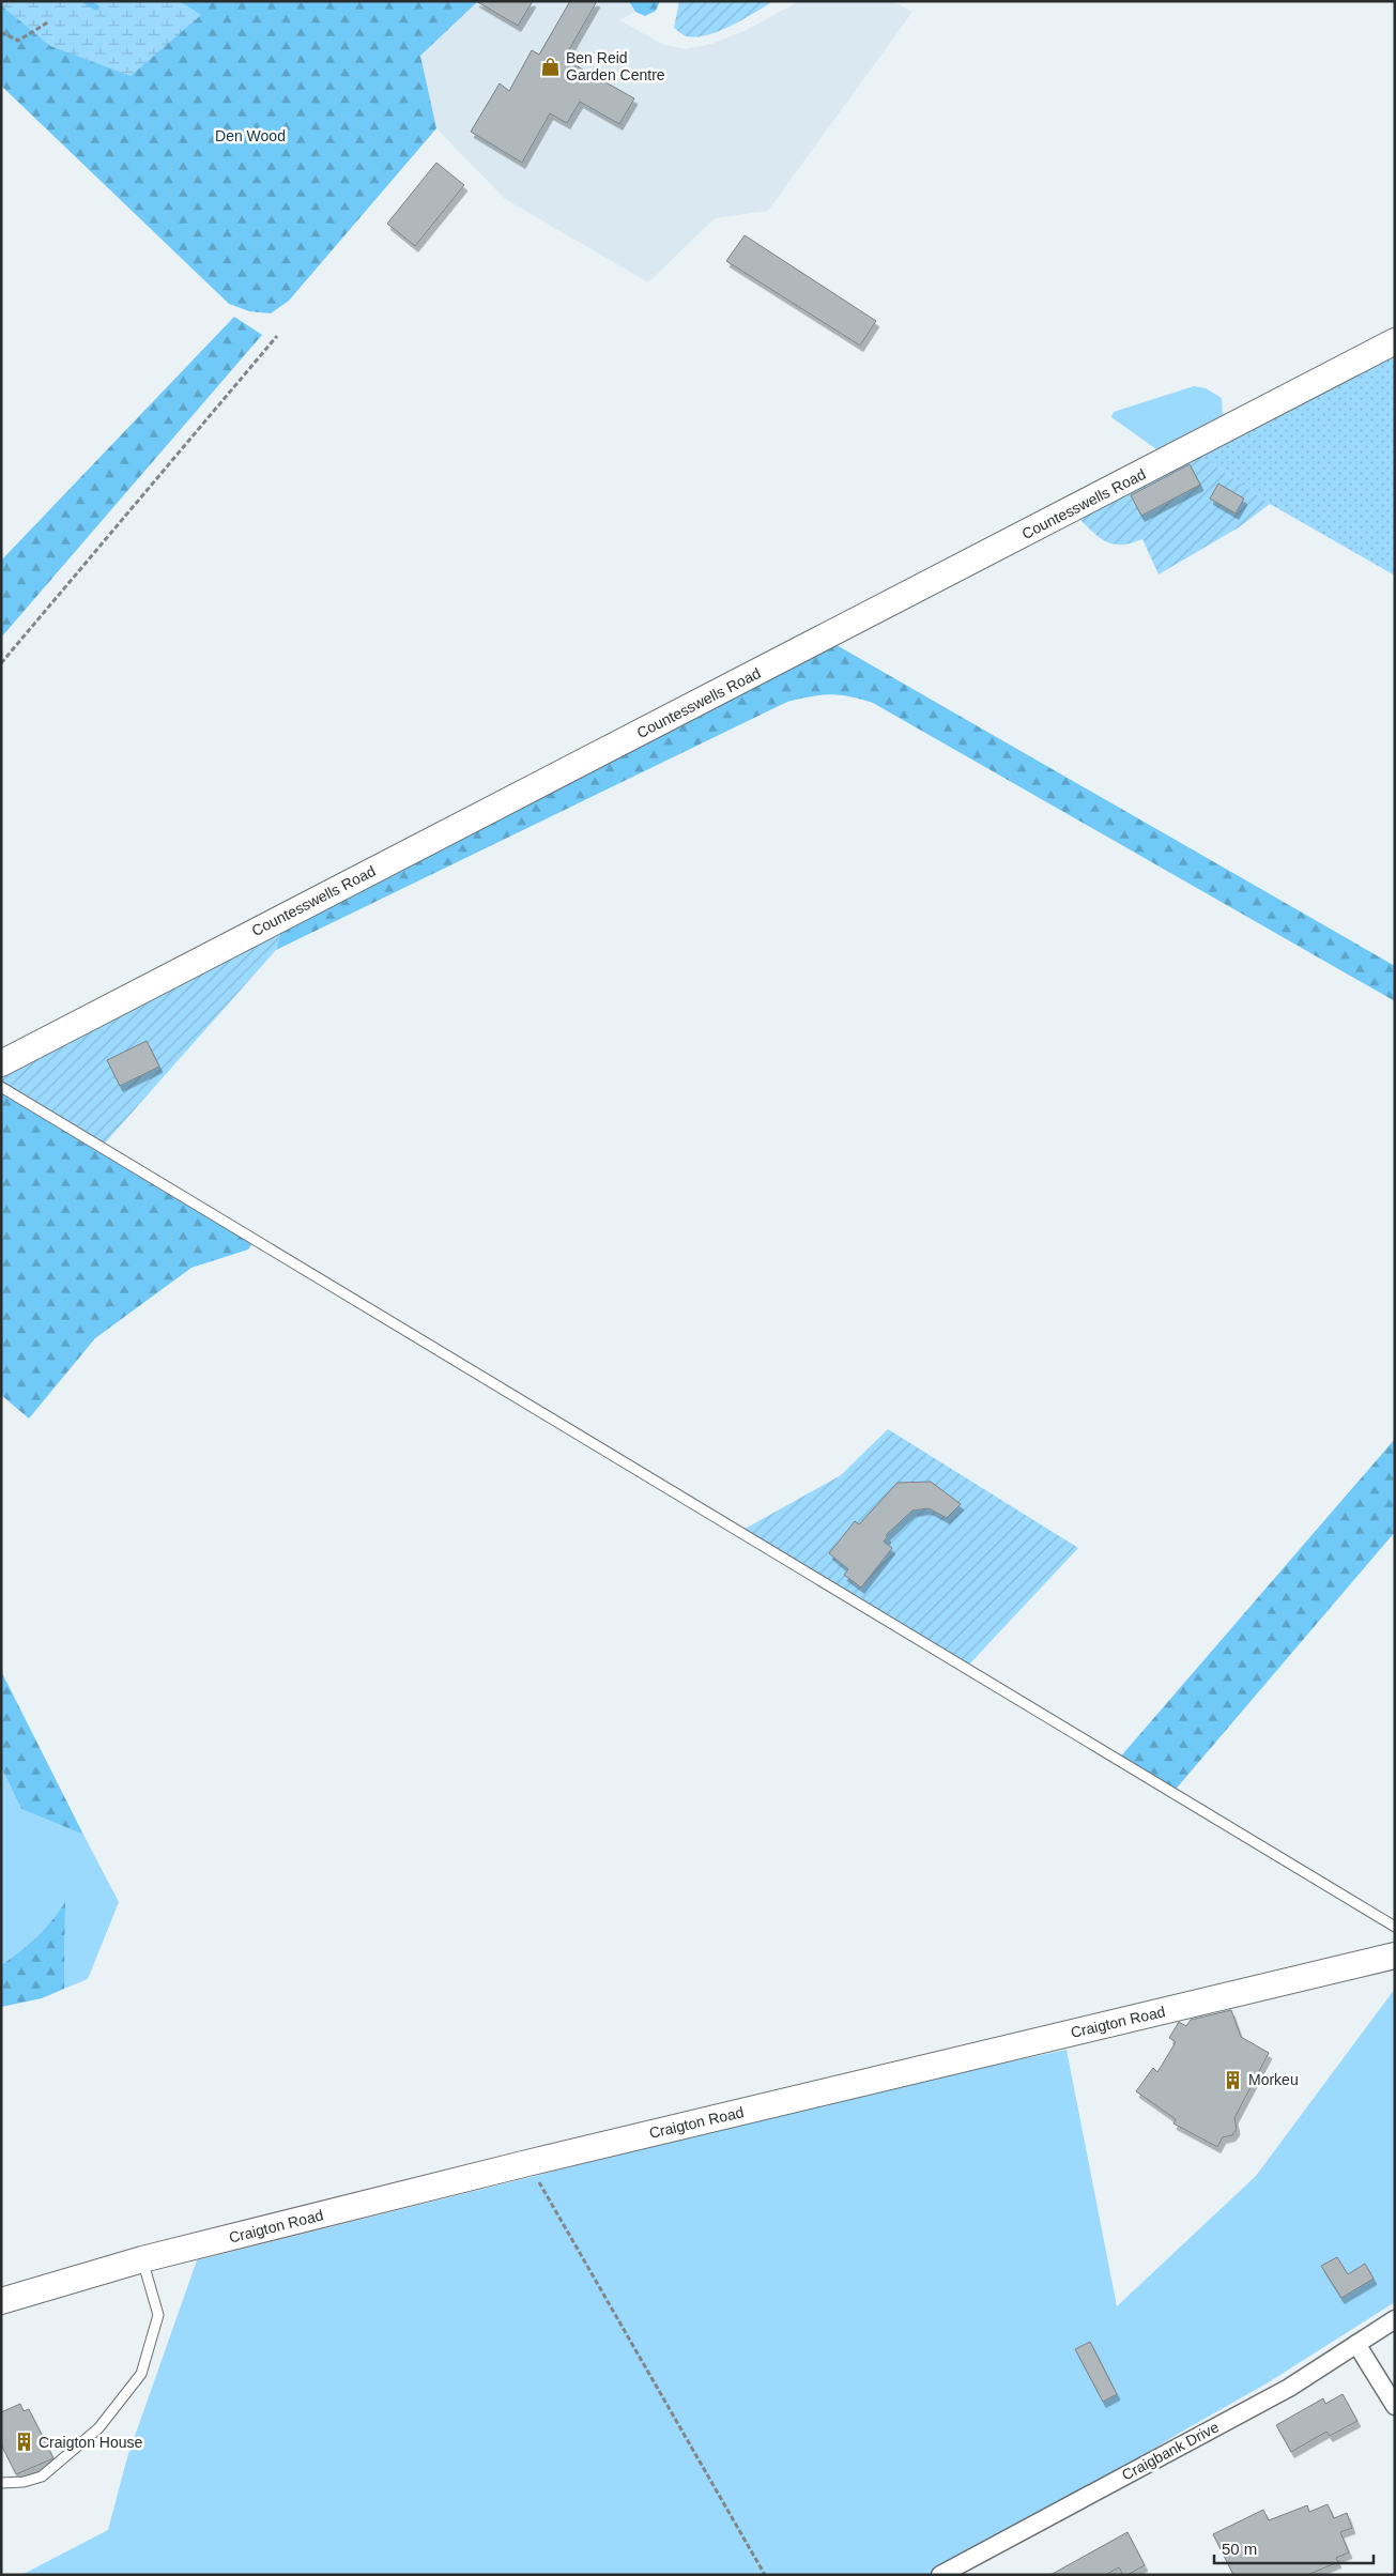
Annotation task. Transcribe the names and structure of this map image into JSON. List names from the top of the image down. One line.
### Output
{"streets":{"street":["Countesswells Road","Craigton Road","Craigbank Drive"]},"parks":["Den Wood"],"places":{"shop":["Ben Reid Garden Centre"],"building":["Morkeu","Craigton House"]},"scale_bar":"50 m"}
